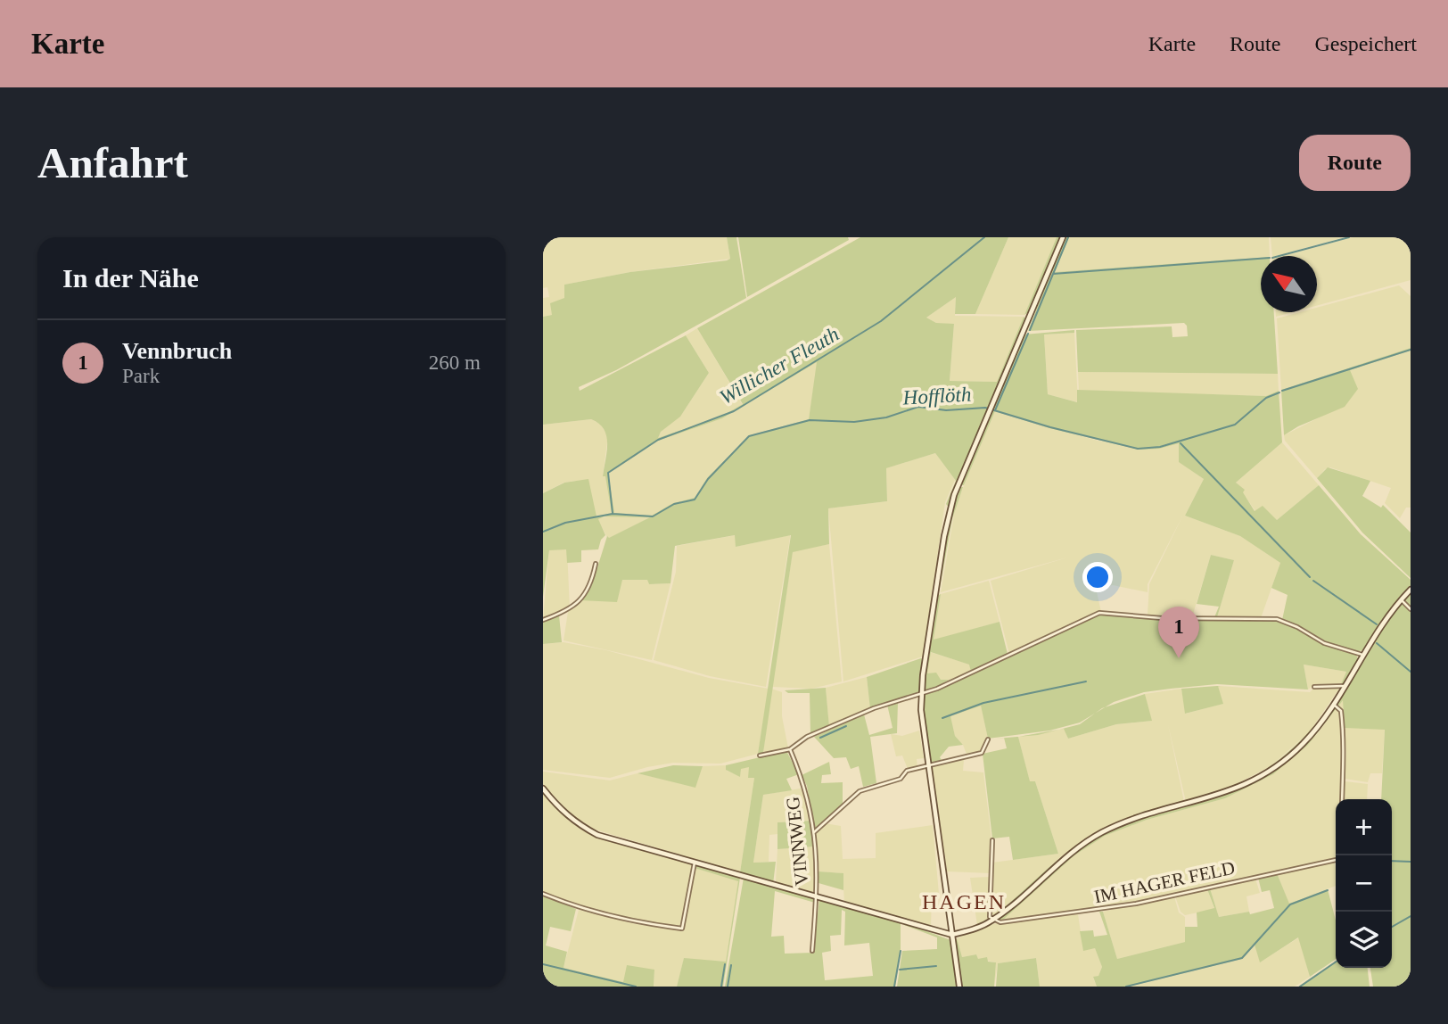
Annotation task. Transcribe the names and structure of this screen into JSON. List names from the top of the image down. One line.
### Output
{"streets":{"street":["VINNWEG","IM HAGER FELD"]},"districts":["HAGEN"],"water":["Willicher Fleuth","Hofflöth"],"north":"top left","page":{"header":"Karte","nav":["Karte","Route","Gespeichert"],"buttons":"Route","title":"Anfahrt","heading":"In der Nähe","list":[{"mark":"1","name":"Vennbruch","note":"Park","value":"260 m"}],"pins":"1","map_buttons":["+","−"]}}
